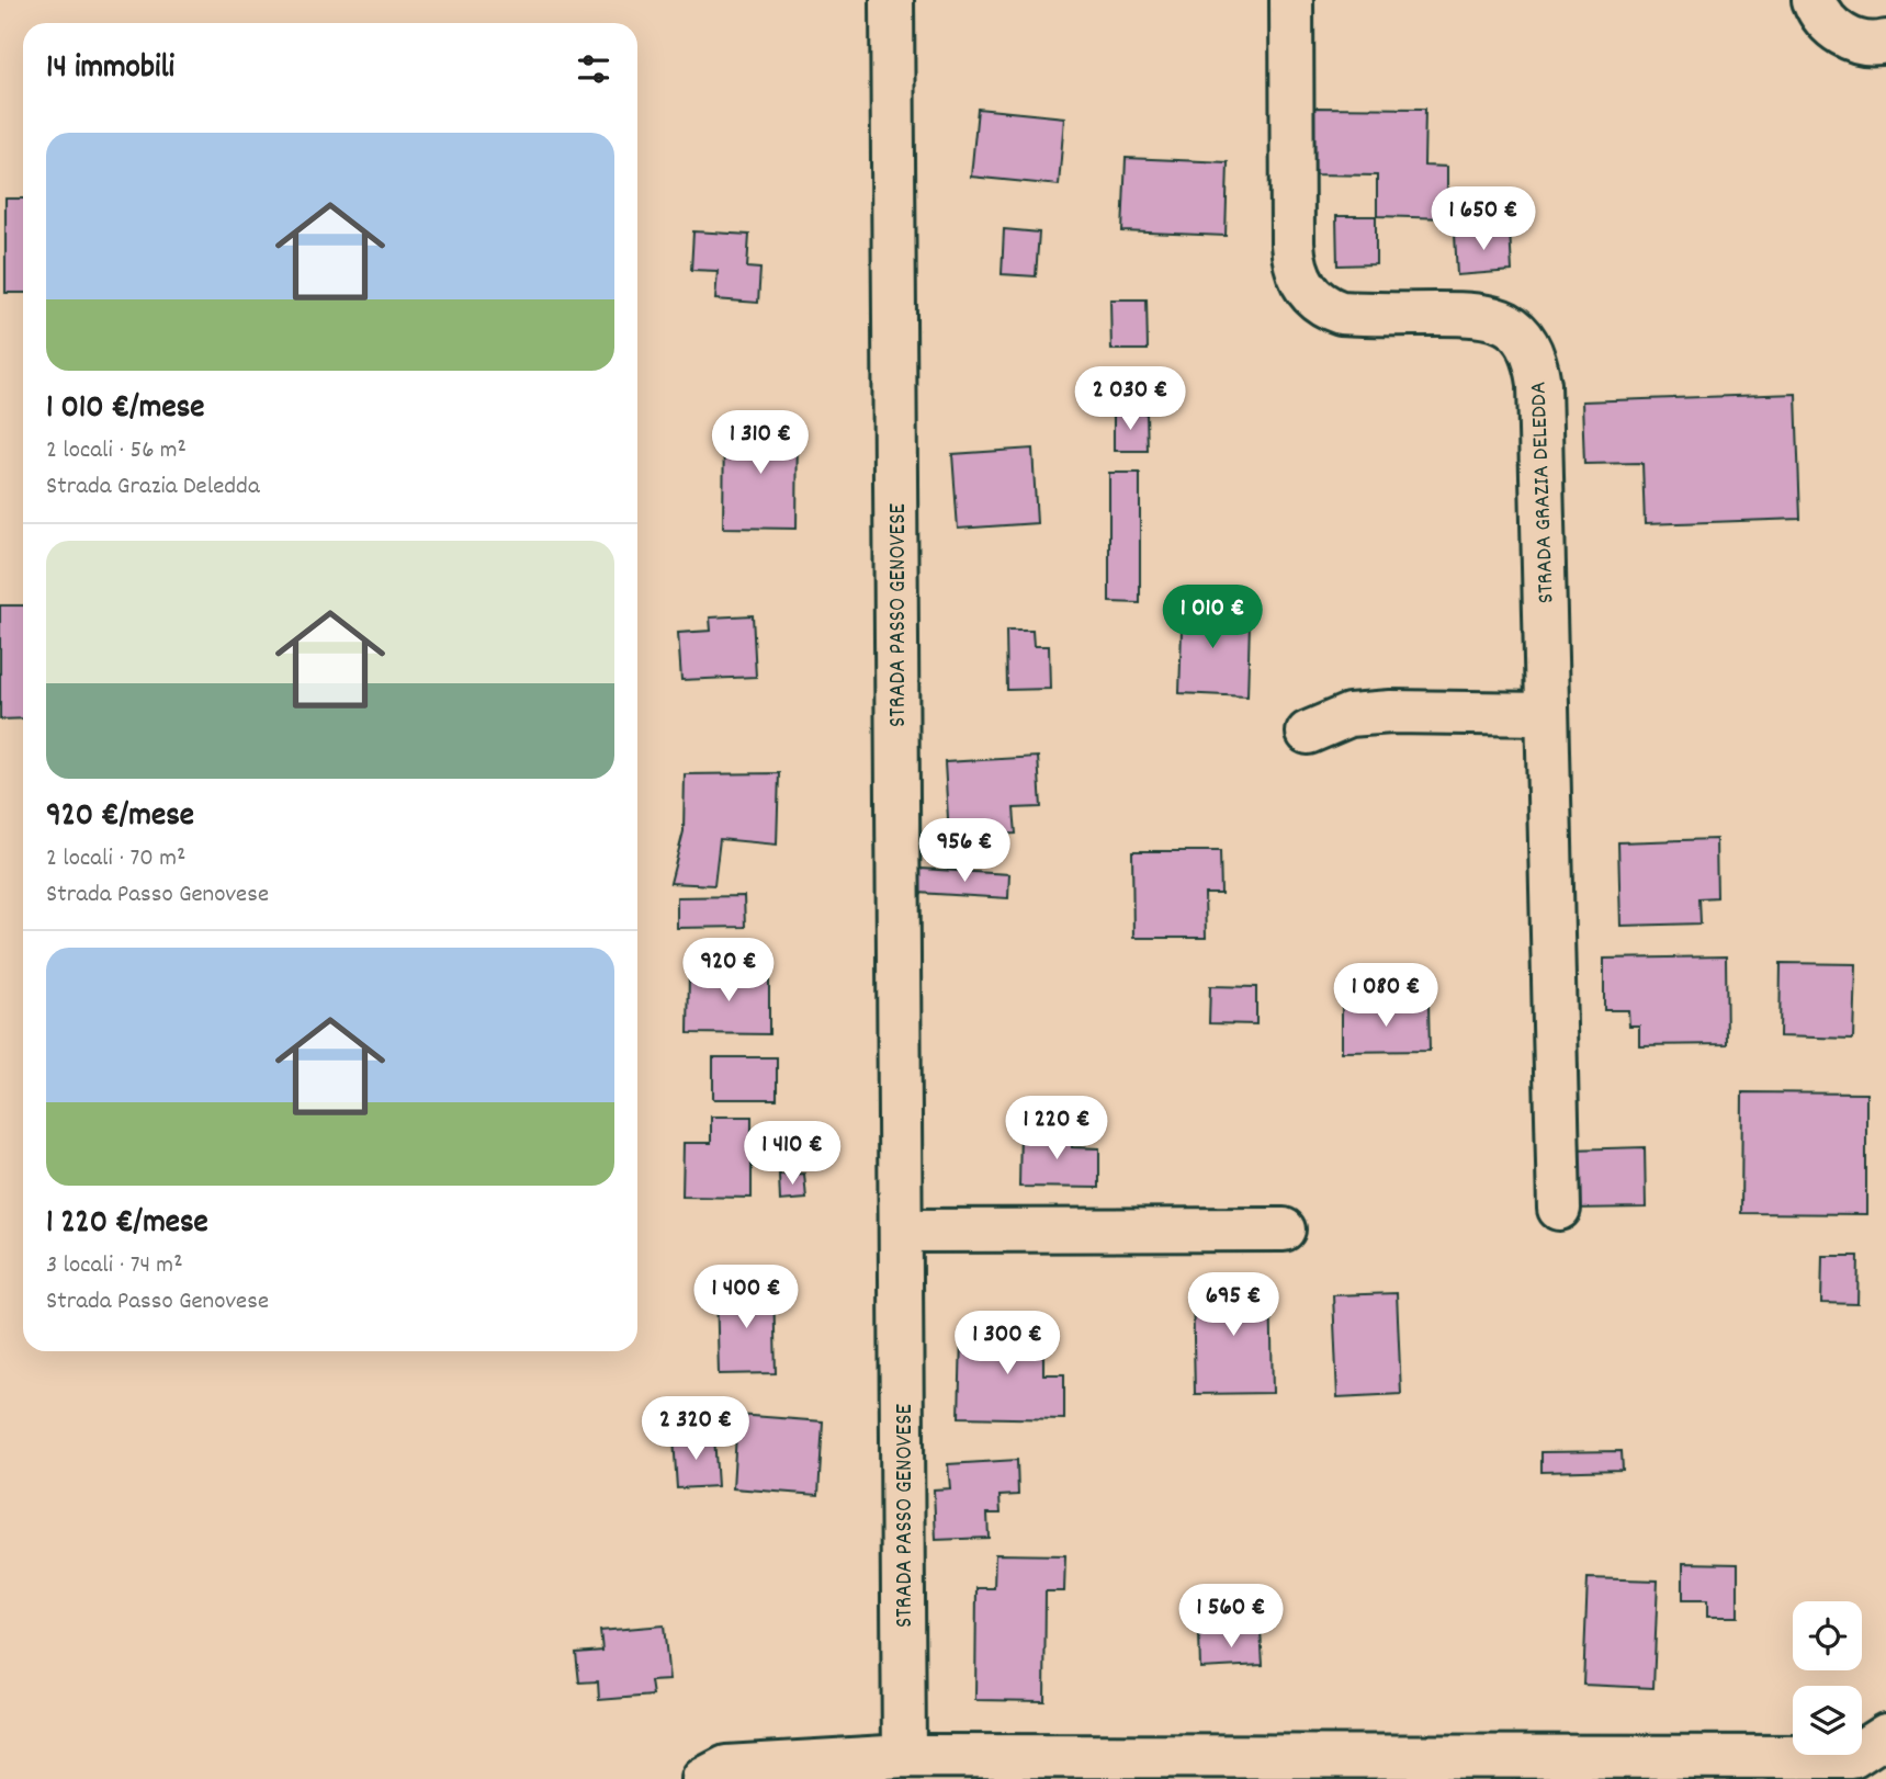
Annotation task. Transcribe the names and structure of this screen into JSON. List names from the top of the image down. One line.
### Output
{"streets":{"street":["STRADA GRAZIA DELEDDA","STRADA PASSO GENOVESE"]},"page":{"heading":"14 immobili","list":[{"name":"1 010 €/mese","note":"2 locali · 56 m² · Strada Grazia Deledda"},{"name":"920 €/mese","note":"2 locali · 70 m² · Strada Passo Genovese"},{"name":"1 220 €/mese","note":"3 locali · 74 m² · Strada Passo Genovese"}],"price":["1 650 €","2 030 €","1 310 €","1 010 €","956 €","920 €","1 080 €","1 220 €","1 410 €","1 400 €","695 €","1 300 €","2 320 €","1 560 €"]}}
